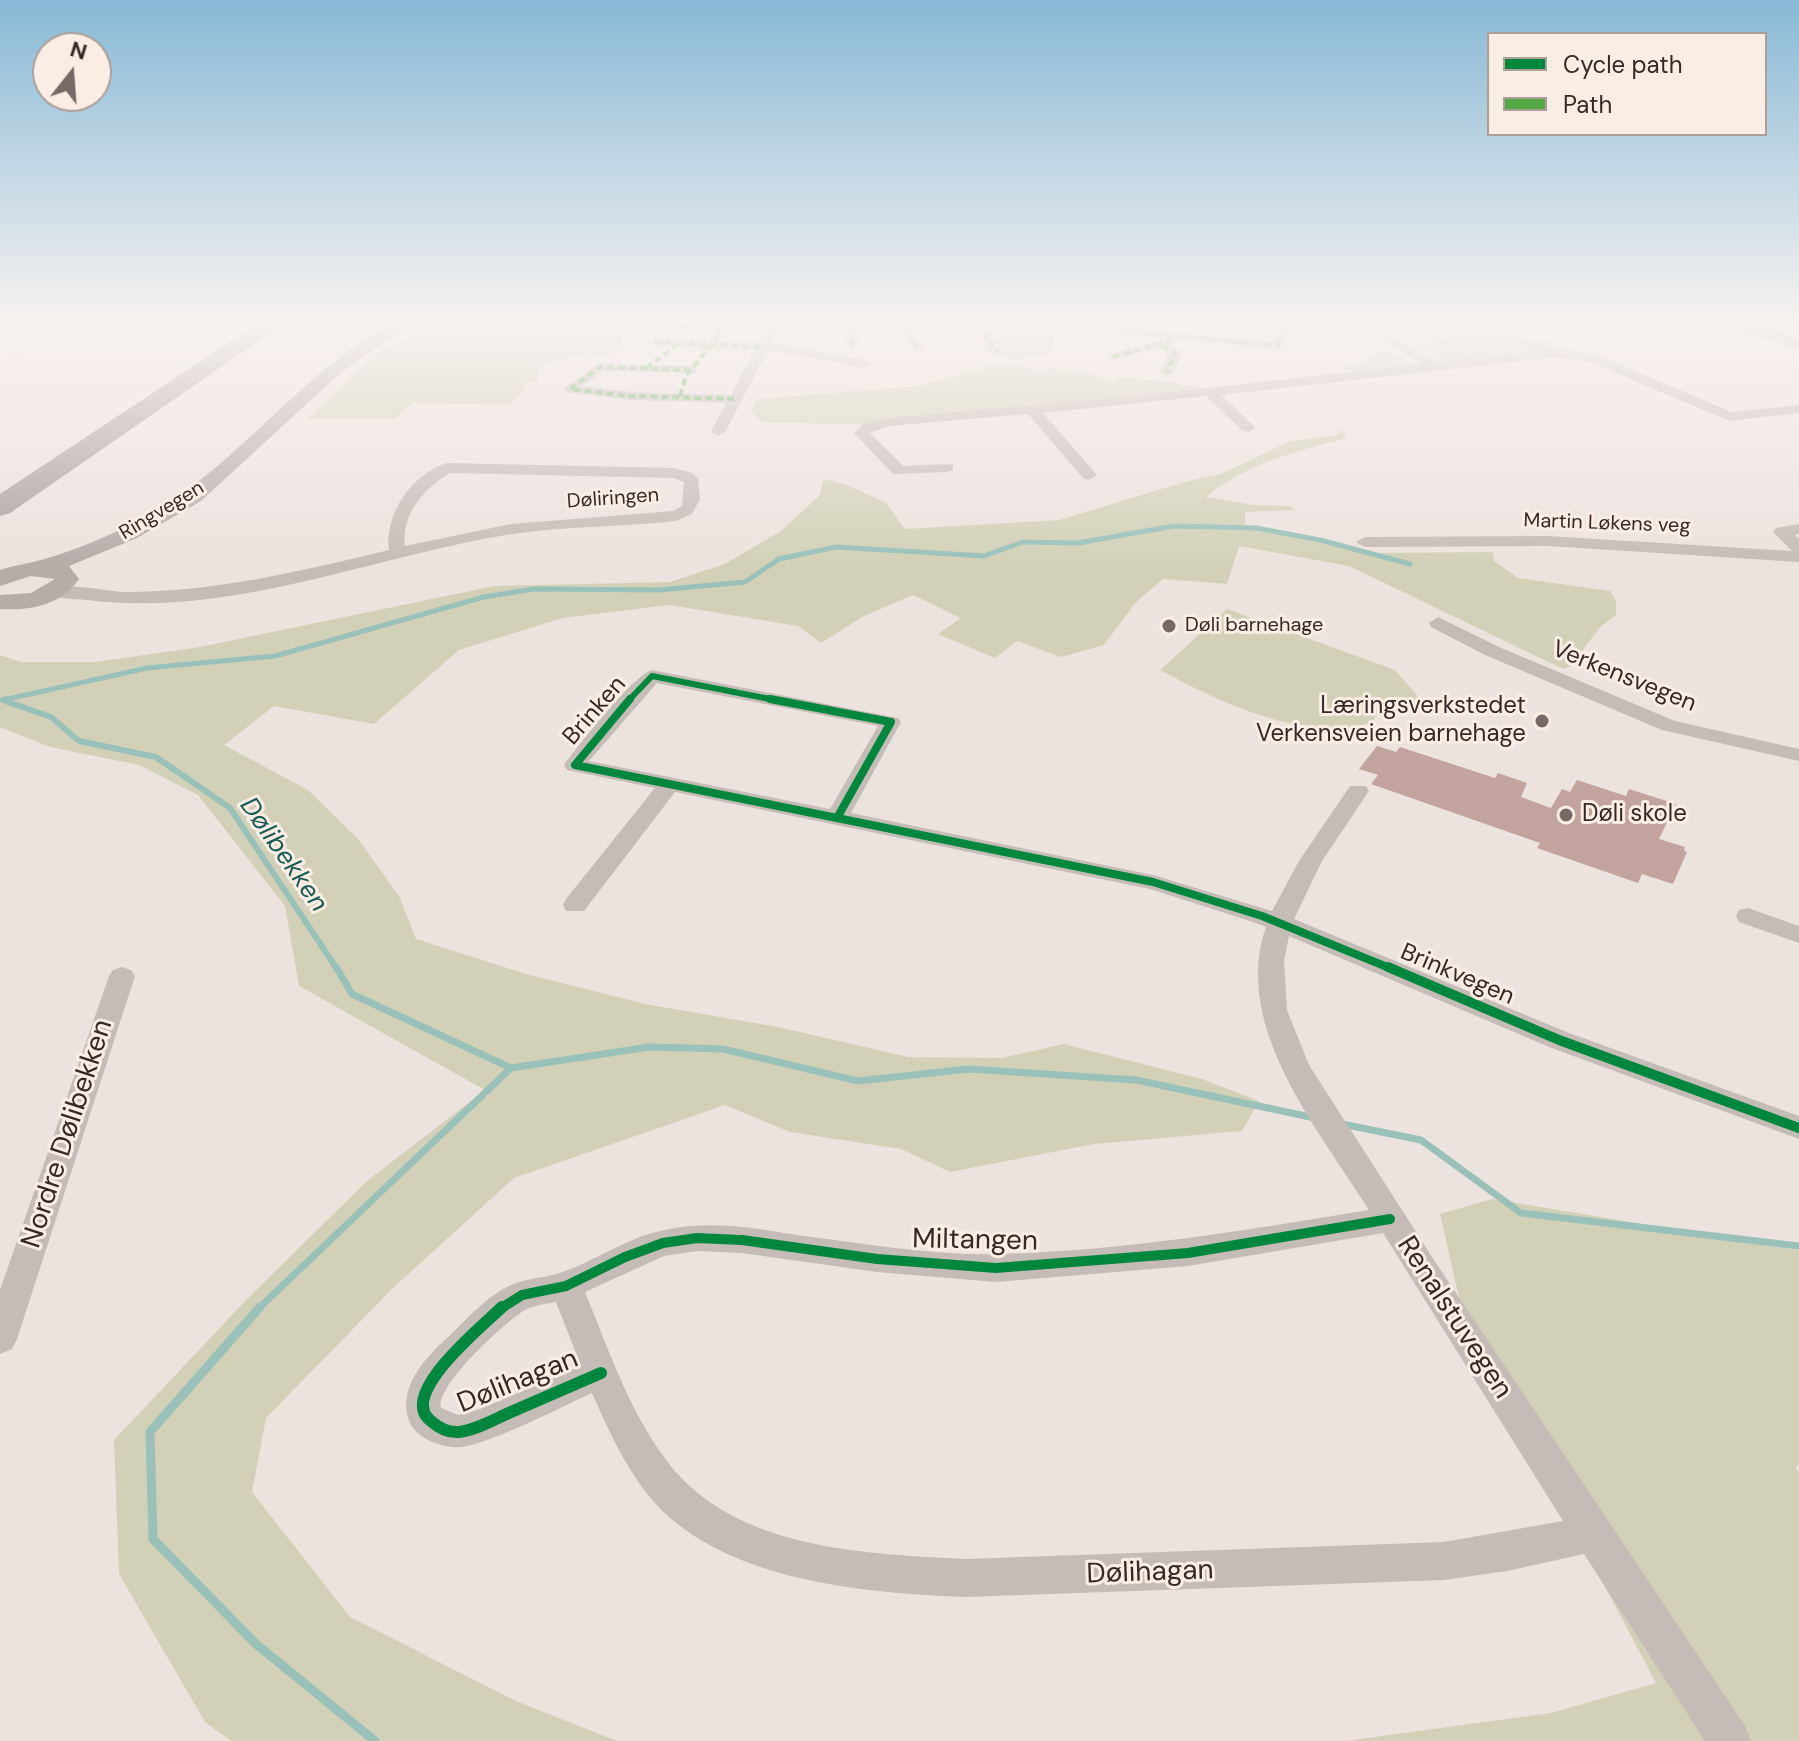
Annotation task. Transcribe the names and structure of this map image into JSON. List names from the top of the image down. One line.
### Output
{"streets":{"main road":["Ringvegen"],"street":["Døliringen","Martin Løkens veg","Verkensvegen","Brinken","Brinkvegen","Nordre Dølibekken","Miltangen","Renalstuvegen","Dølihagan"]},"crossings":[["Døliringen","Ringvegen"],["Brinken","Brinkvegen"],["Brinkvegen","Renalstuvegen"],["Miltangen","Renalstuvegen"],["Miltangen","Dølihagan"],["Renalstuvegen","Dølihagan"]],"water":["Dølibekken"],"places":["Døli barnehage","Læringsverkstedet Verkensveien barnehage","Døli skole"],"legend":["Cycle path","Path"],"north":"top"}
